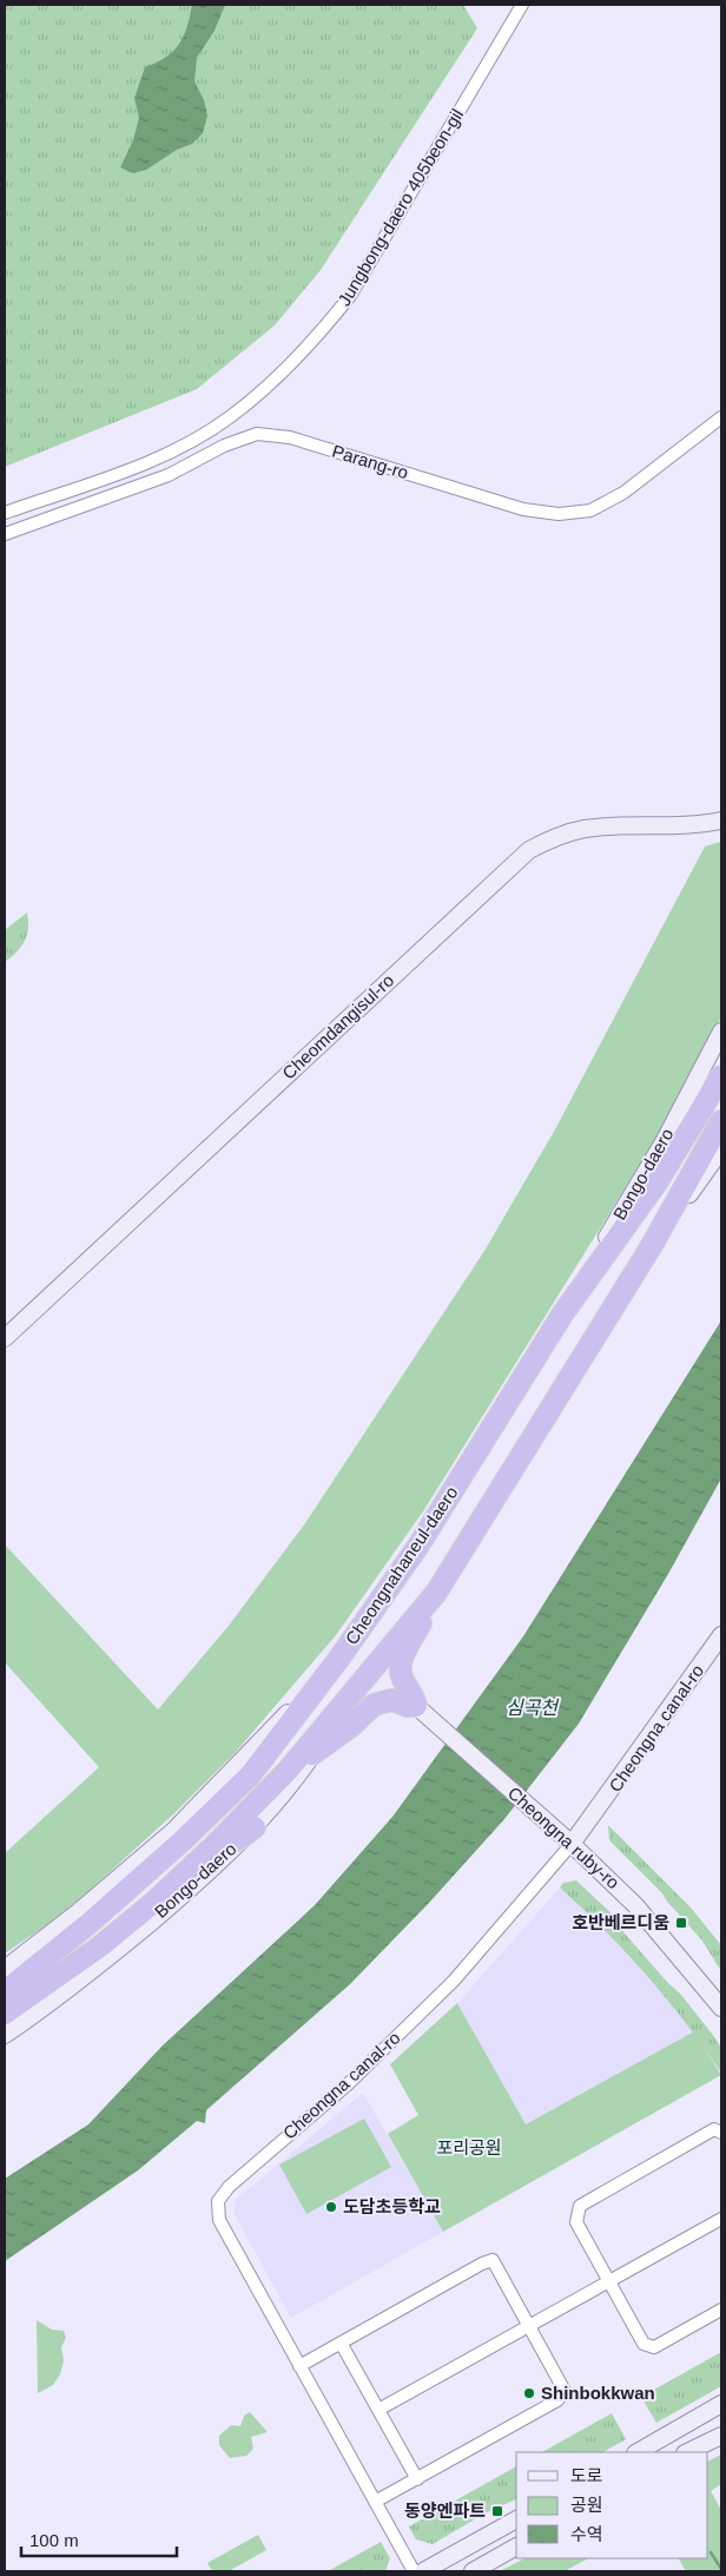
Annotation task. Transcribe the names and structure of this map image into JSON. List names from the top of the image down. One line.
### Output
{"streets":{"highway":["Cheongnahaneul-daero"],"street":["Jungbong-daero 405beon-gil","Parang-ro","Cheomdangisul-ro","Bongo-daero","Cheongna canal-ro","Cheongna ruby-ro"]},"crossings":[["Bongo-daero","Cheongnahaneul-daero"],["Cheongna canal-ro","Cheongna ruby-ro"]],"water":["심곡천"],"parks":["포리공원"],"places":{"transit":["호반베르디움","동양엔파트"],"other":["도담초등학교","Shinbokkwan"]},"legend":["도로","공원","수역"],"scale_bar":"100 m"}
